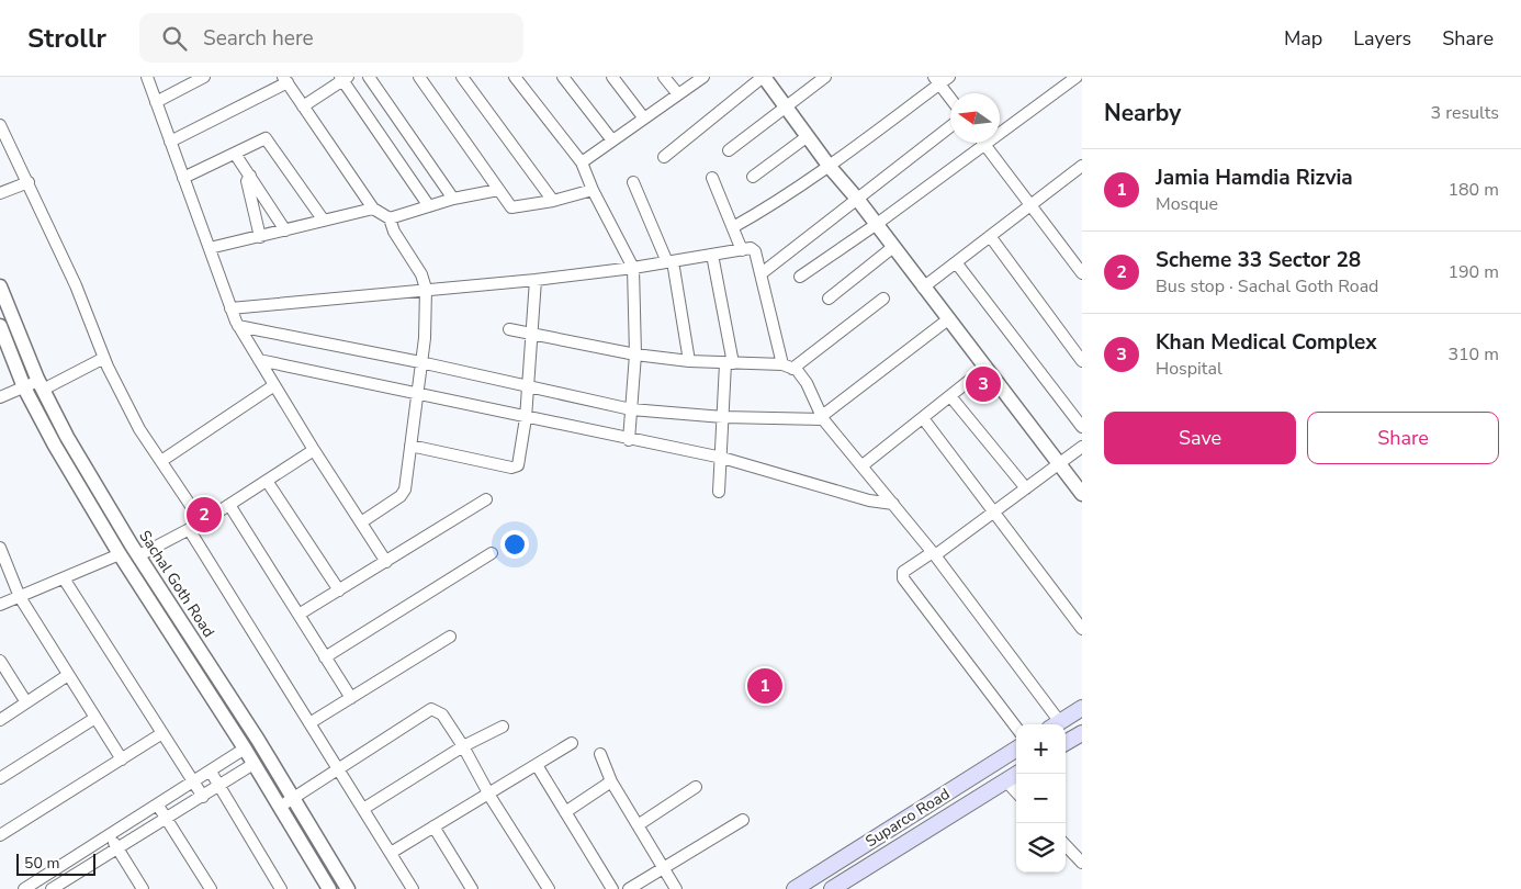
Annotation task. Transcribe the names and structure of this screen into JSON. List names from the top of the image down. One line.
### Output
{"streets":{"main road":["Suparco Road"],"street":["Sachal Goth Road"]},"scale_bar":"50 m","north":"left","page":{"header":"Strollr","search":"Search here","nav":["Map","Layers","Share"],"heading":["Nearby","3 results"],"list":[{"mark":"1","name":"Jamia Hamdia Rizvia","note":"Mosque","value":"180 m"},{"mark":"2","name":"Scheme 33 Sector 28","note":"Bus stop · Sachal Goth Road","value":"190 m"},{"mark":"3","name":"Khan Medical Complex","note":"Hospital","value":"310 m"}],"pins":["3","2","1"],"buttons":["Save","Share"],"map_buttons":["+","−"],"scale":"50 m"}}
